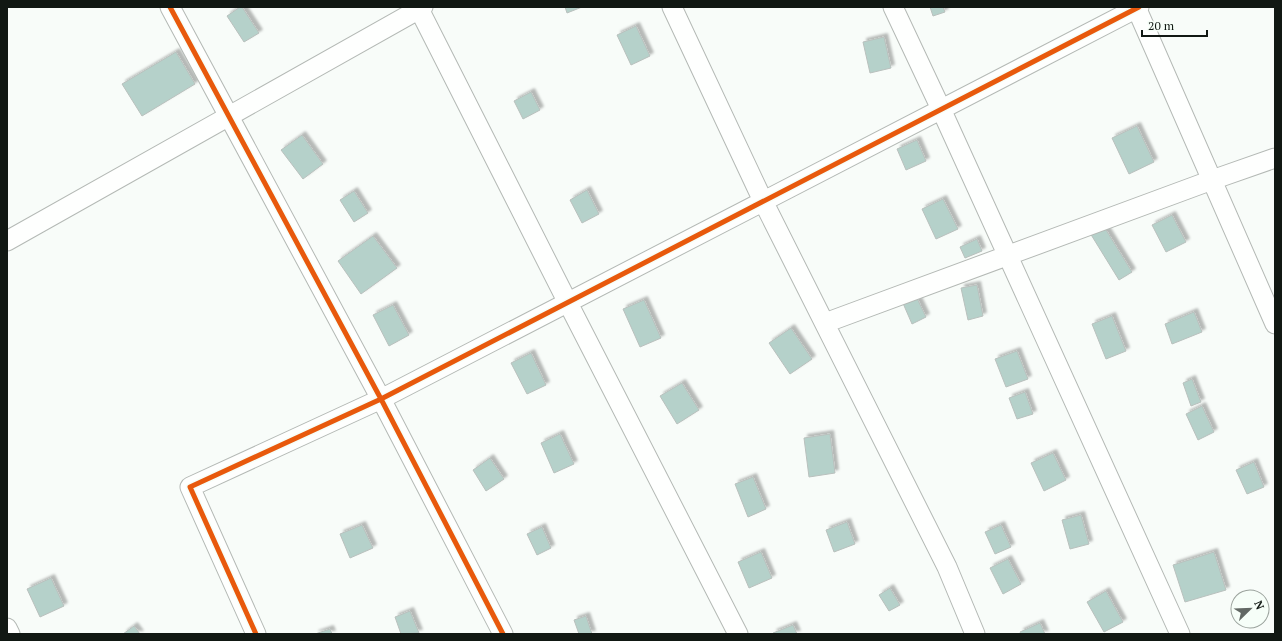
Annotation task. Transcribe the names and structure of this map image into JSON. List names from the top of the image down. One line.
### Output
{"scale_bar":"20 m","north":"top right"}
